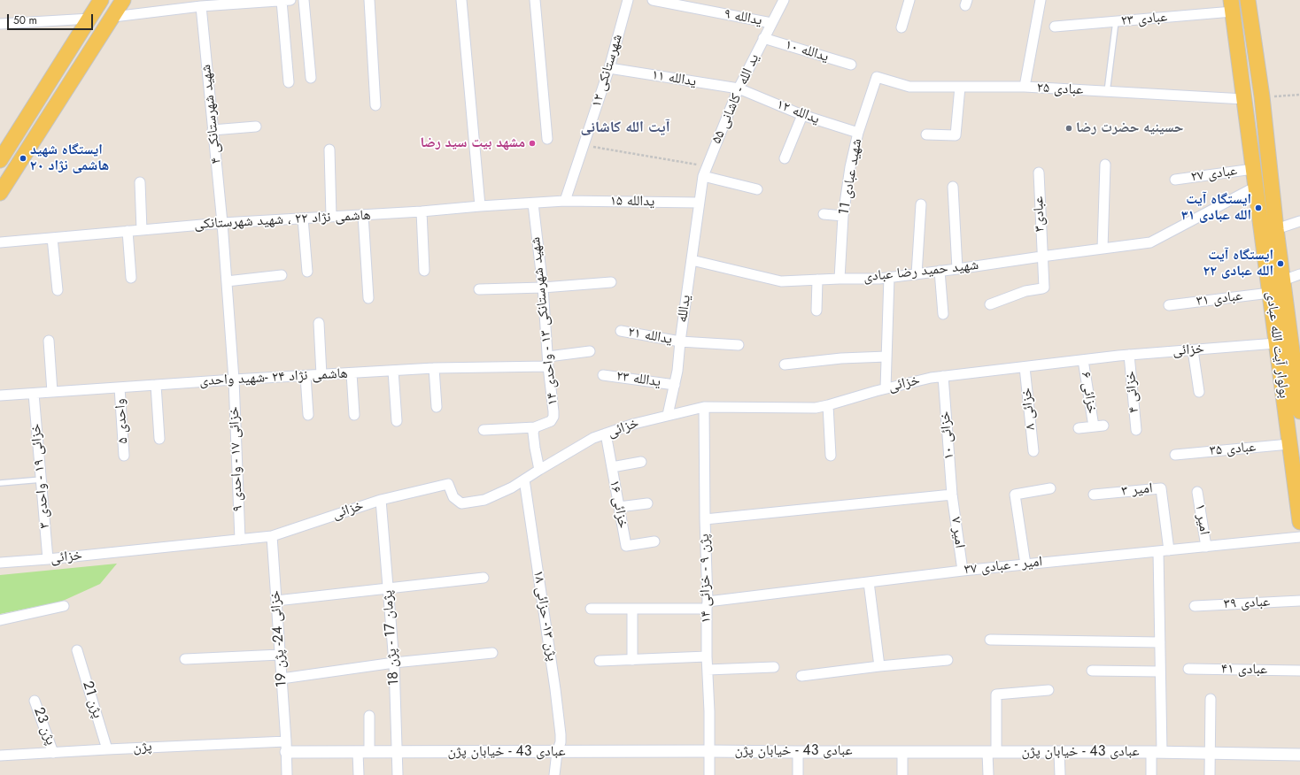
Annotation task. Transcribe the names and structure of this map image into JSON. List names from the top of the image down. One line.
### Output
{"streets":{"main road":["بولوار آیت الله عبادی"],"street":["یدالله ۹","عبادی ۲۳","یدالله ۱۰","شهرستانکی ۱۲","یدالله ۱۱","عبادی ۲۵","ید الله - کاشانی ۵۵","یدالله ۱۲","شهید شهرستانکی ۴","عبادی ۲۷","شهید عبادی 11","یدالله ۱۵","عبادی۳","هاشمی نژاد ۲۲ ، شهید شهرستانکی","شهید حمید رضا عبادی","عبادی ۳۱","یدالله","شهید شهرستانکی ۱۳ - واحدی ۱۴","یدالله ۲۱","خزائی","هاشمی نژاد ۲۴ -شهید واحدی","یدالله ۲۳","خزائی ۴","خزائی ۶","خزائی ۸","واحدی ۵","خزائی ۱۰","عبادی ۳۵","خزائی ۱۷ - واحدی ۹","خزائی ۱۹ - واحدی ۳","امیر ۳","خزائی ۱۶","امیر ۱","امیر ۷","امیر - عبادی ۳۷","پژن ۹ - خزائی ۱۴","عبادی ۳۹","پژن ۱۳- حزائی ۱۸","پژمان 17 - پژن 18","خزائی 24- پژن 19","عبادی ۴۱","پژن 21","پژن 23","پژن","عبادی 43 - خیابان پژن"]},"crossings":[["یدالله ۹","ید الله - کاشانی ۵۵"],["عبادی ۲۳","بولوار آیت الله عبادی"],["یدالله ۱۰","ید الله - کاشانی ۵۵"],["شهرستانکی ۱۲","یدالله ۱۱"],["شهرستانکی ۱۲","یدالله ۱۵"],["شهرستانکی ۱۲","هاشمی نژاد ۲۲ ، شهید شهرستانکی"],["یدالله ۱۱","ید الله - کاشانی ۵۵"],["یدالله ۱۱","یدالله ۱۲"],["عبادی ۲۵","شهید عبادی 11"],["عبادی ۲۵","بولوار آیت الله عبادی"],["ید الله - کاشانی ۵۵","یدالله ۱۲"],["ید الله - کاشانی ۵۵","یدالله ۱۵"],["ید الله - کاشانی ۵۵","یدالله"],["یدالله ۱۲","شهید عبادی 11"],["شهید شهرستانکی ۴","هاشمی نژاد ۲۲ ، شهید شهرستانکی"],["شهید شهرستانکی ۴","خزائی ۱۷ - واحدی ۹"],["عبادی ۲۷","بولوار آیت الله عبادی"],["شهید عبادی 11","شهید حمید رضا عبادی"],["یدالله ۱۵","هاشمی نژاد ۲۲ ، شهید شهرستانکی"],["یدالله ۱۵","یدالله"],["عبادی۳","شهید حمید رضا عبادی"],["هاشمی نژاد ۲۲ ، شهید شهرستانکی","شهید شهرستانکی ۱۳ - واحدی ۱۴"],["شهید حمید رضا عبادی","یدالله"],["شهید حمید رضا عبادی","بولوار آیت الله عبادی"],["عبادی ۳۱","بولوار آیت الله عبادی"],["یدالله","یدالله ۲۱"],["یدالله","خزائی"],["یدالله","یدالله ۲۳"],["شهید شهرستانکی ۱۳ - واحدی ۱۴","هاشمی نژاد ۲۴ -شهید واحدی"],["بولوار آیت الله عبادی","خزائی"],["بولوار آیت الله عبادی","عبادی ۳۵"],["خزائی","خزائی ۴"],["خزائی","خزائی ۶"],["خزائی","خزائی ۸"],["خزائی","خزائی ۱۰"],["خزائی","خزائی ۱۷ - واحدی ۹"],["خزائی","خزائی ۱۹ - واحدی ۳"],["خزائی","خزائی ۱۶"],["خزائی","پژن ۹ - خزائی ۱۴"],["خزائی","پژن ۱۳- حزائی ۱۸"],["خزائی","پژمان 17 - پژن 18"],["خزائی","خزائی 24- پژن 19"],["هاشمی نژاد ۲۴ -شهید واحدی","واحدی ۵"],["هاشمی نژاد ۲۴ -شهید واحدی","خزائی ۱۷ - واحدی ۹"],["هاشمی نژاد ۲۴ -شهید واحدی","خزائی ۱۹ - واحدی ۳"],["خزائی ۱۰","امیر ۷"],["امیر ۳","امیر - عبادی ۳۷"],["امیر ۱","امیر - عبادی ۳۷"],["امیر ۷","امیر - عبادی ۳۷"],["امیر - عبادی ۳۷","پژن ۹ - خزائی ۱۴"],["پژن ۹ - خزائی ۱۴","عبادی 43 - خیابان پژن"],["پژن ۱۳- حزائی ۱۸","عبادی 43 - خیابان پژن"],["پژمان 17 - پژن 18","عبادی 43 - خیابان پژن"],["خزائی 24- پژن 19","پژن"],["خزائی 24- پژن 19","عبادی 43 - خیابان پژن"],["پژن 21","پژن"],["پژن 23","پژن"],["پژن","عبادی 43 - خیابان پژن"]],"districts":["آیت الله کاشانی"],"places":["حسینیه حضرت رضا","مشهد بيت سيد رضا","ایستگاه شهید هاشمی نژاد ۲۰","ایستگاه آیت الله عبادی ۳۱","ایستگاه آیت الله عبادی ۲۲"],"scale_bar":"50 m"}
